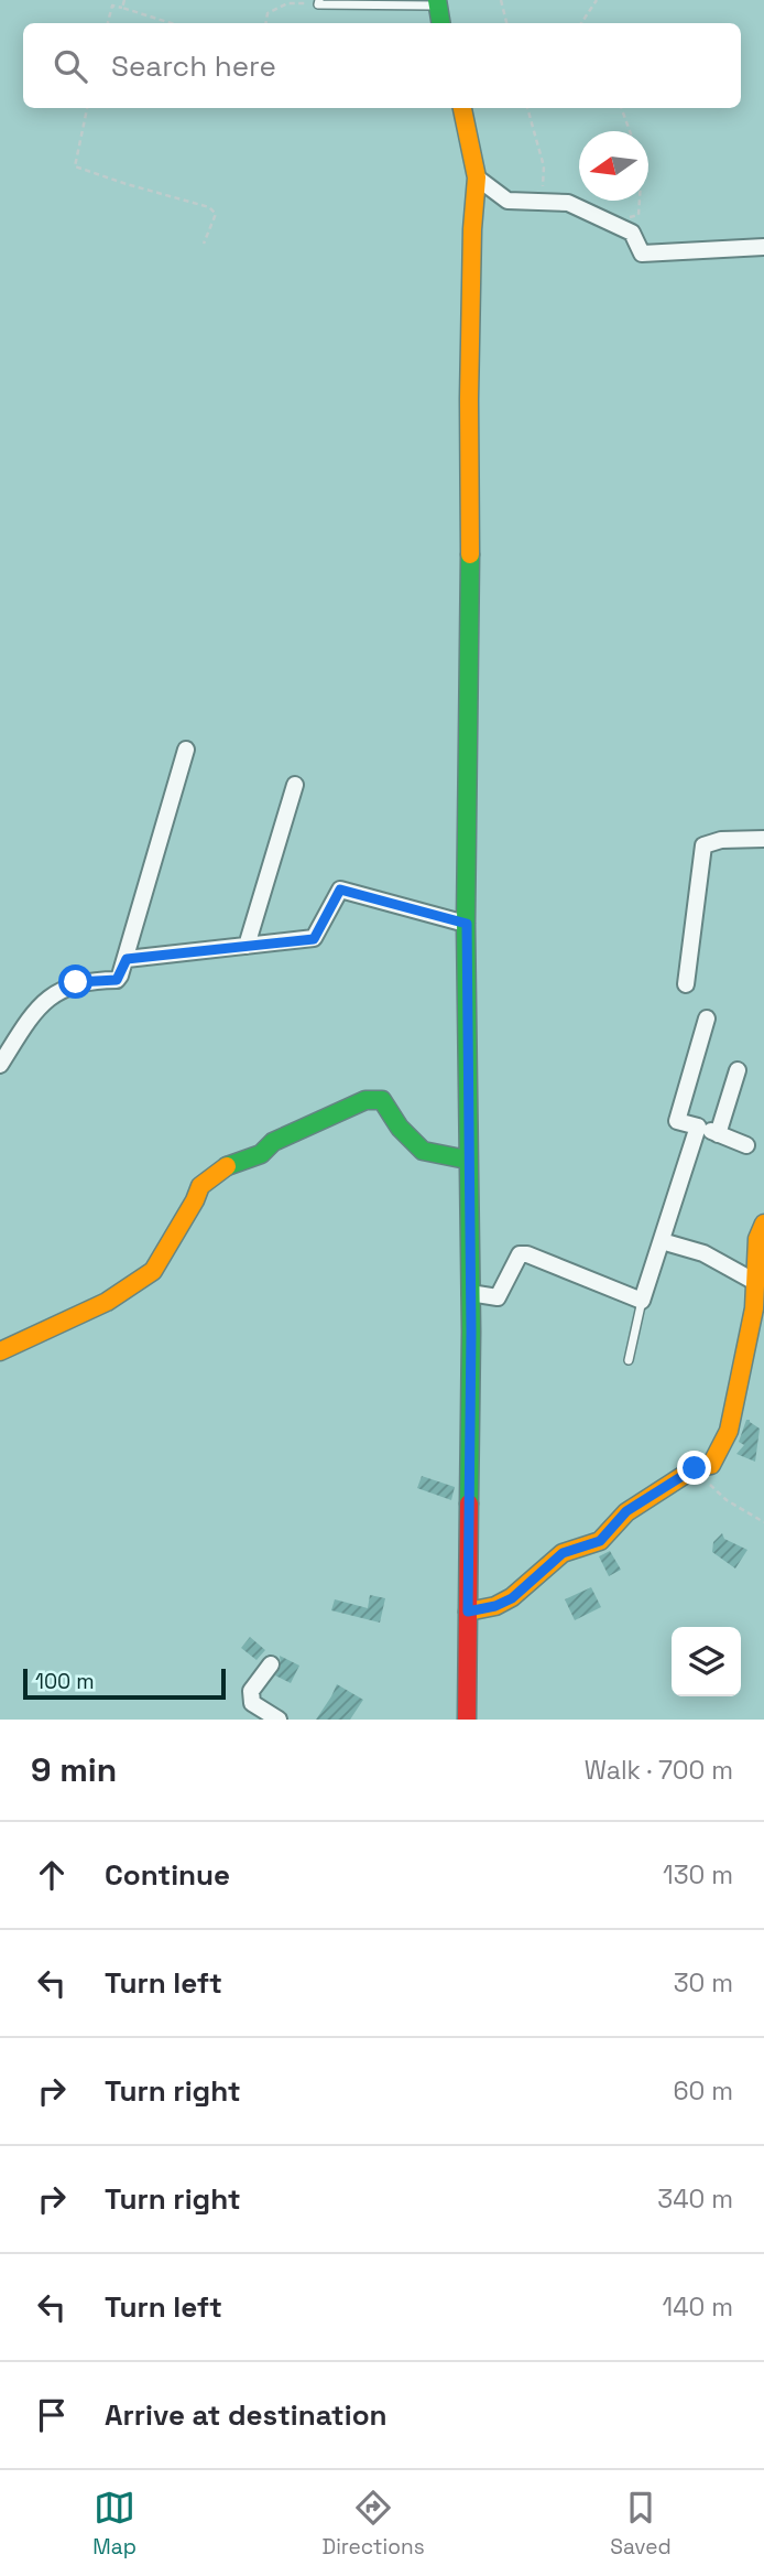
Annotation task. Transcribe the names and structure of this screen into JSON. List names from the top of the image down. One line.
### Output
{"scale_bar":"100 m","north":"left","page":{"search":"Search here","scale":"100 m","heading":["9 min","Walk · 700 m"],"list":[["Continue","130 m"],["Turn left","30 m"],["Turn right","60 m"],["Turn right","340 m"],["Turn left","140 m"],"Arrive at destination"],"nav":["Map","Directions","Saved"]}}
